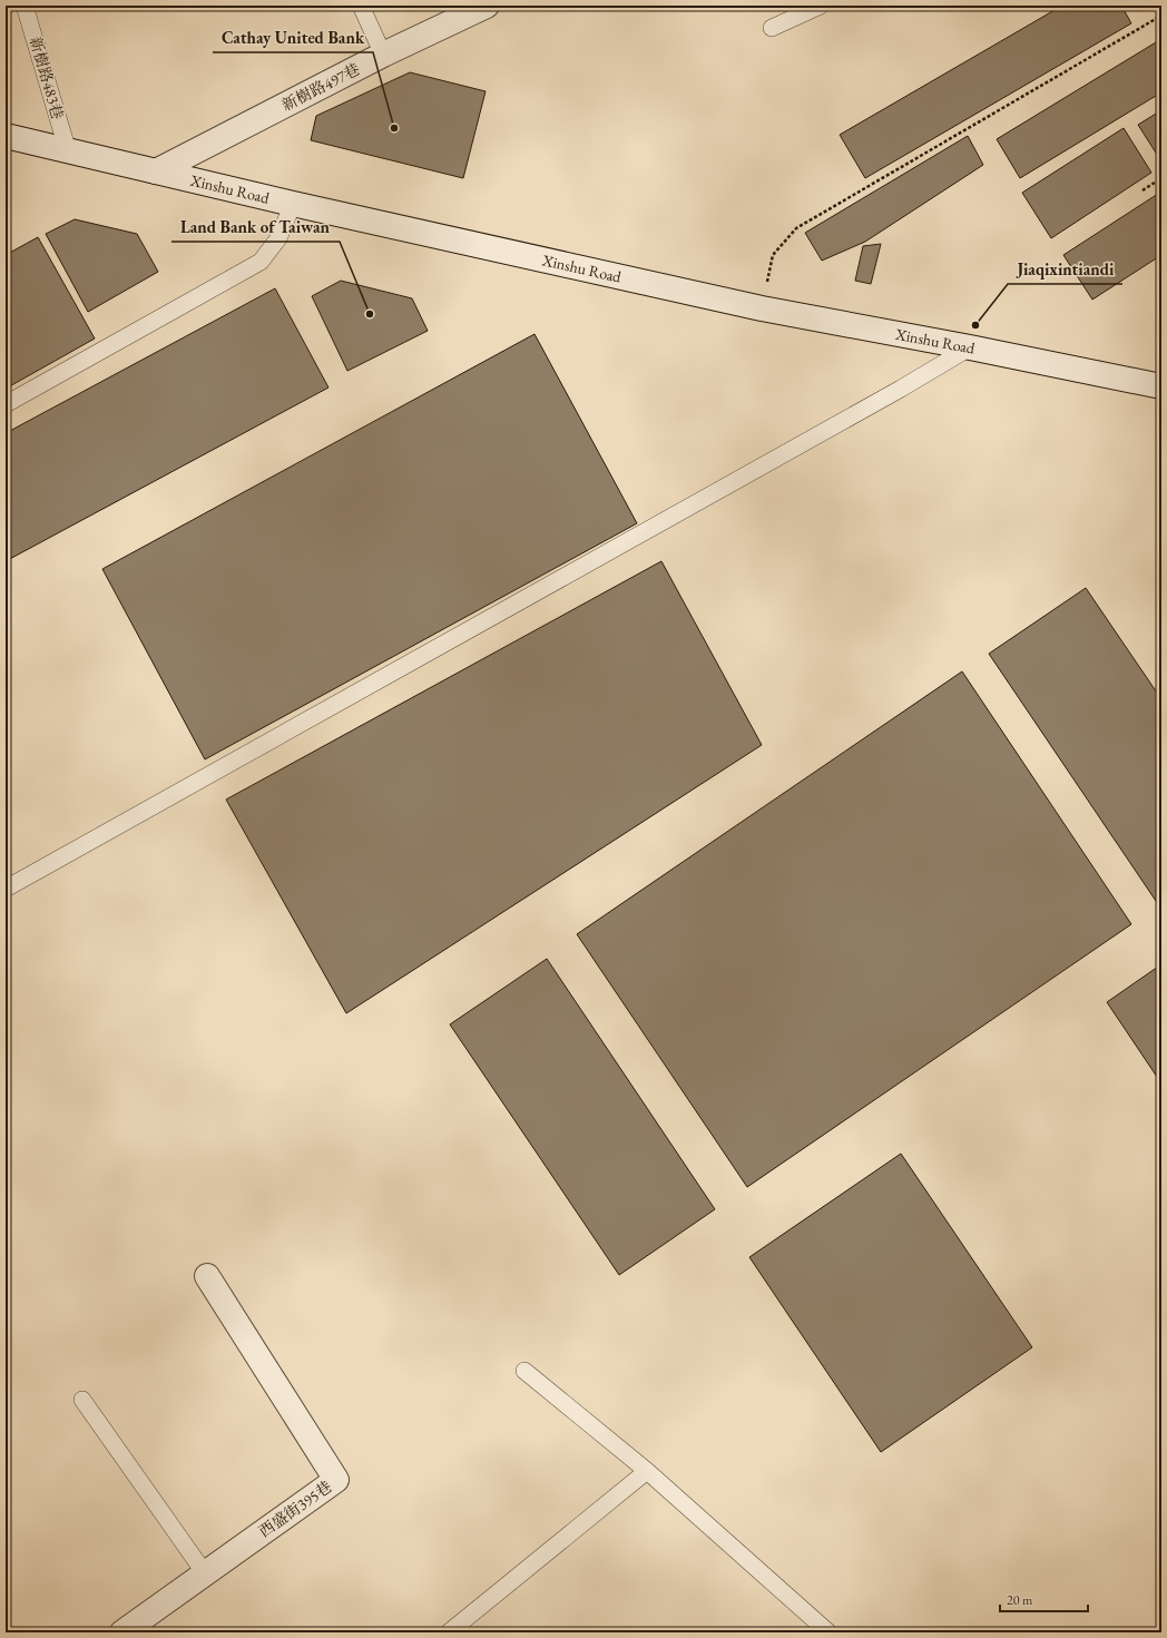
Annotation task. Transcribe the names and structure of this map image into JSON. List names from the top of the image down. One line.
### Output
{"streets":{"main road":["新樹路497巷","Xinshu Road","西盛街395巷"],"lane":["新樹路483巷"]},"crossings":[["新樹路483巷","Xinshu Road"],["新樹路497巷","Xinshu Road"]],"places":["Cathay United Bank","Land Bank of Taiwan","Jiaqixintiandi"],"scale_bar":"20 m"}
